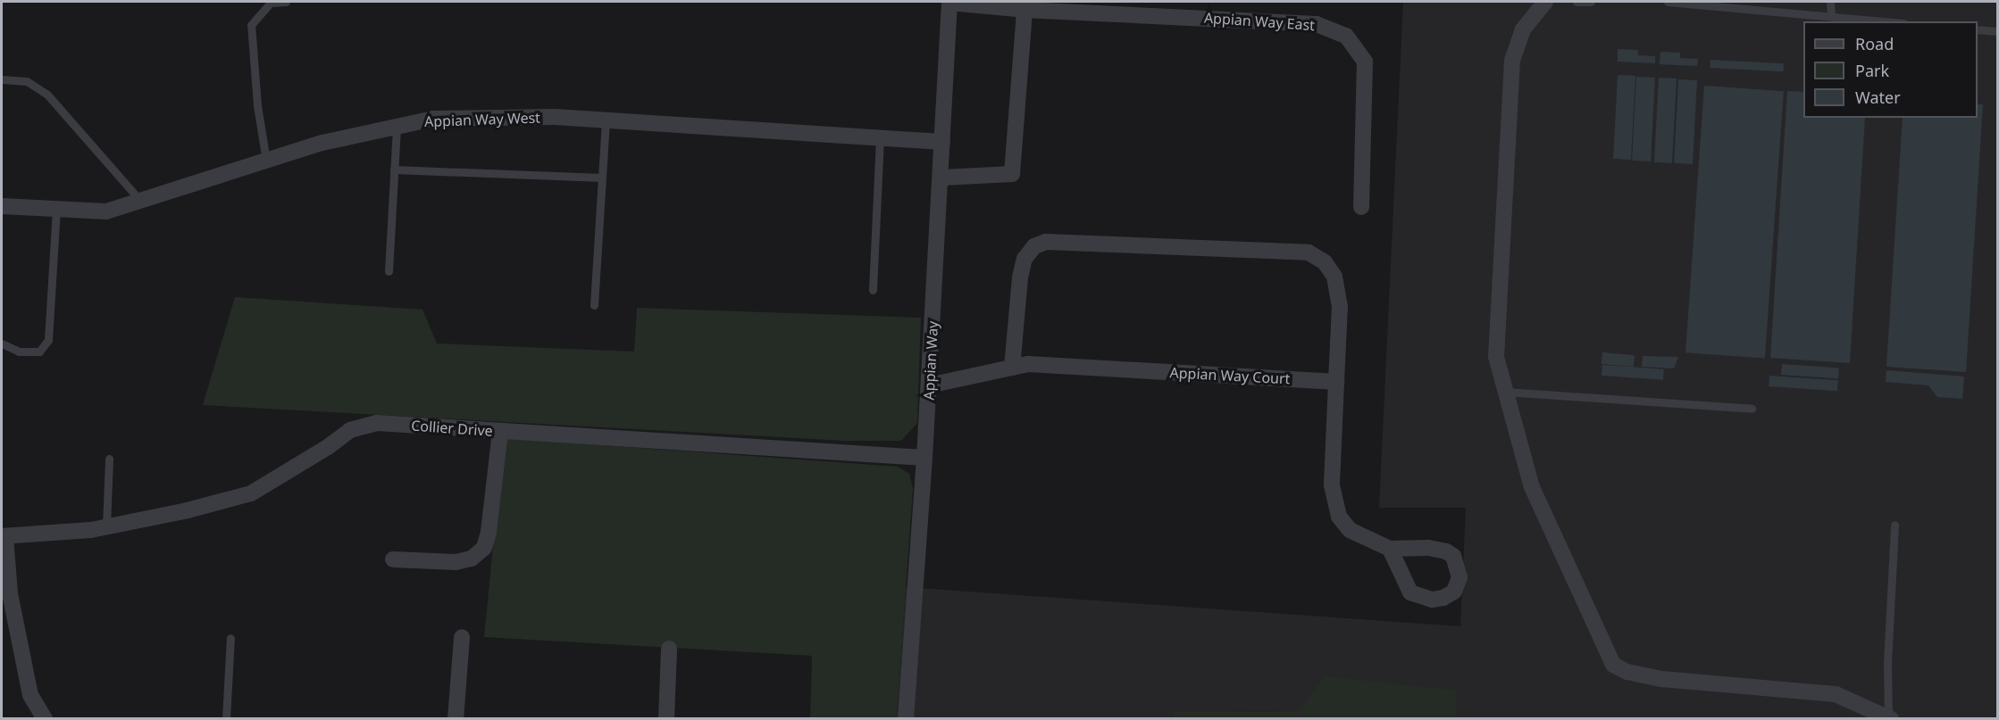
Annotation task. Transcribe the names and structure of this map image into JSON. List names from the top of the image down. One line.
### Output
{"streets":{"street":["Appian Way East","Appian Way West","Appian Way","Appian Way Court","Collier Drive"]},"crossings":[["Appian Way East","Appian Way"],["Appian Way West","Appian Way"],["Appian Way","Appian Way Court"],["Appian Way","Collier Drive"]],"legend":["Road","Park","Water"]}
